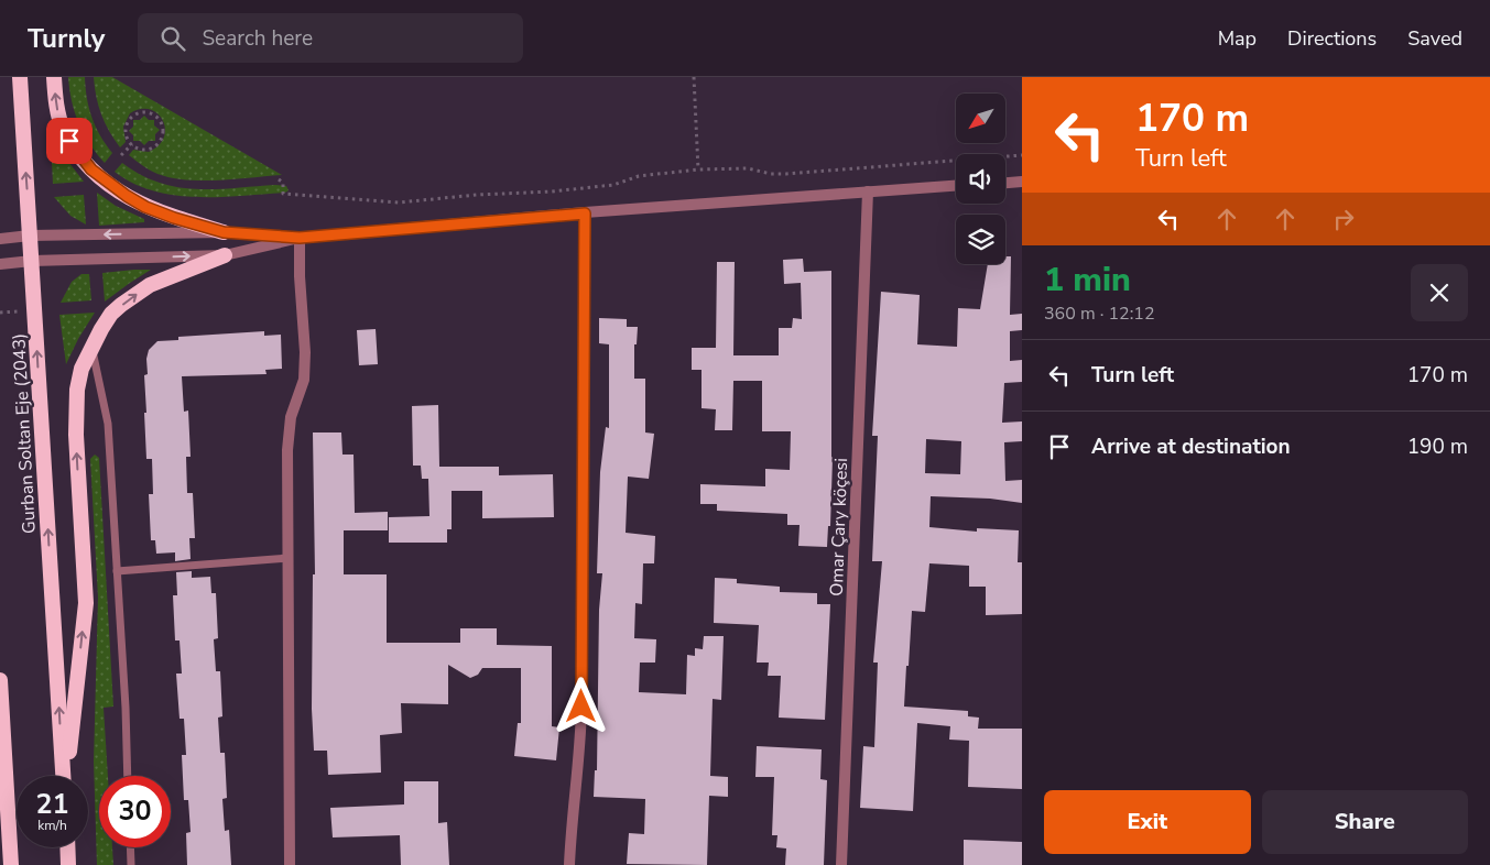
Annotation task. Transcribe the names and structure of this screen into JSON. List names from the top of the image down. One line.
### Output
{"streets":{"highway":["Gurban Soltan Eje (2043)"],"street":["Omar Çary köçesi"]},"north":"bottom left","page":{"header":"Turnly","search":"Search here","nav":["Map","Directions","Saved"],"turn":["170 m","Turn left"],"heading":["1 min","360 m · 12:12"],"list":[{"name":"Turn left","value":"170 m"},{"name":"Arrive at destination","value":"190 m"}],"speed":"21 km/h","limit":"30","buttons":["Exit","Share"]}}
